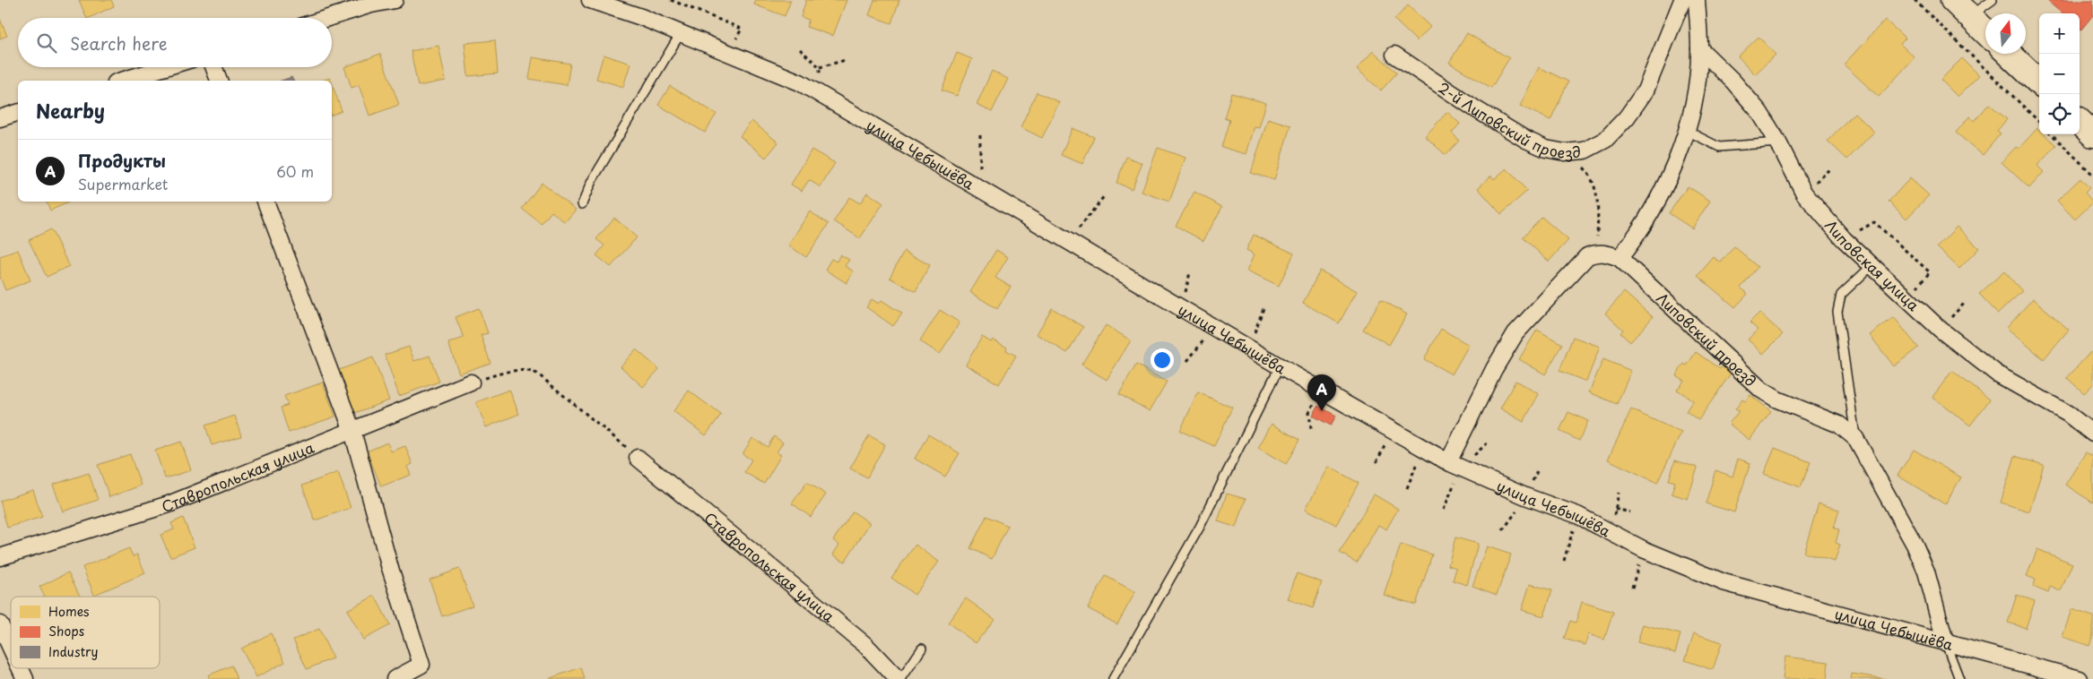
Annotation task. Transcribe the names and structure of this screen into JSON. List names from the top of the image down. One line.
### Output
{"streets":{"street":["2-й Липовский проезд","улица Чебышёва","Липовская улица","Липовский проезд","Ставропольская улица"]},"crossings":[["улица Чебышёва","Липовский проезд"]],"legend":["Homes","Shops","Industry"],"north":"top","page":{"map_buttons":["+","−"],"search":"Search here","heading":"Nearby","list":[{"mark":"A","name":"Продукты","note":"Supermarket","value":"60 m"}],"pins":"A"}}
